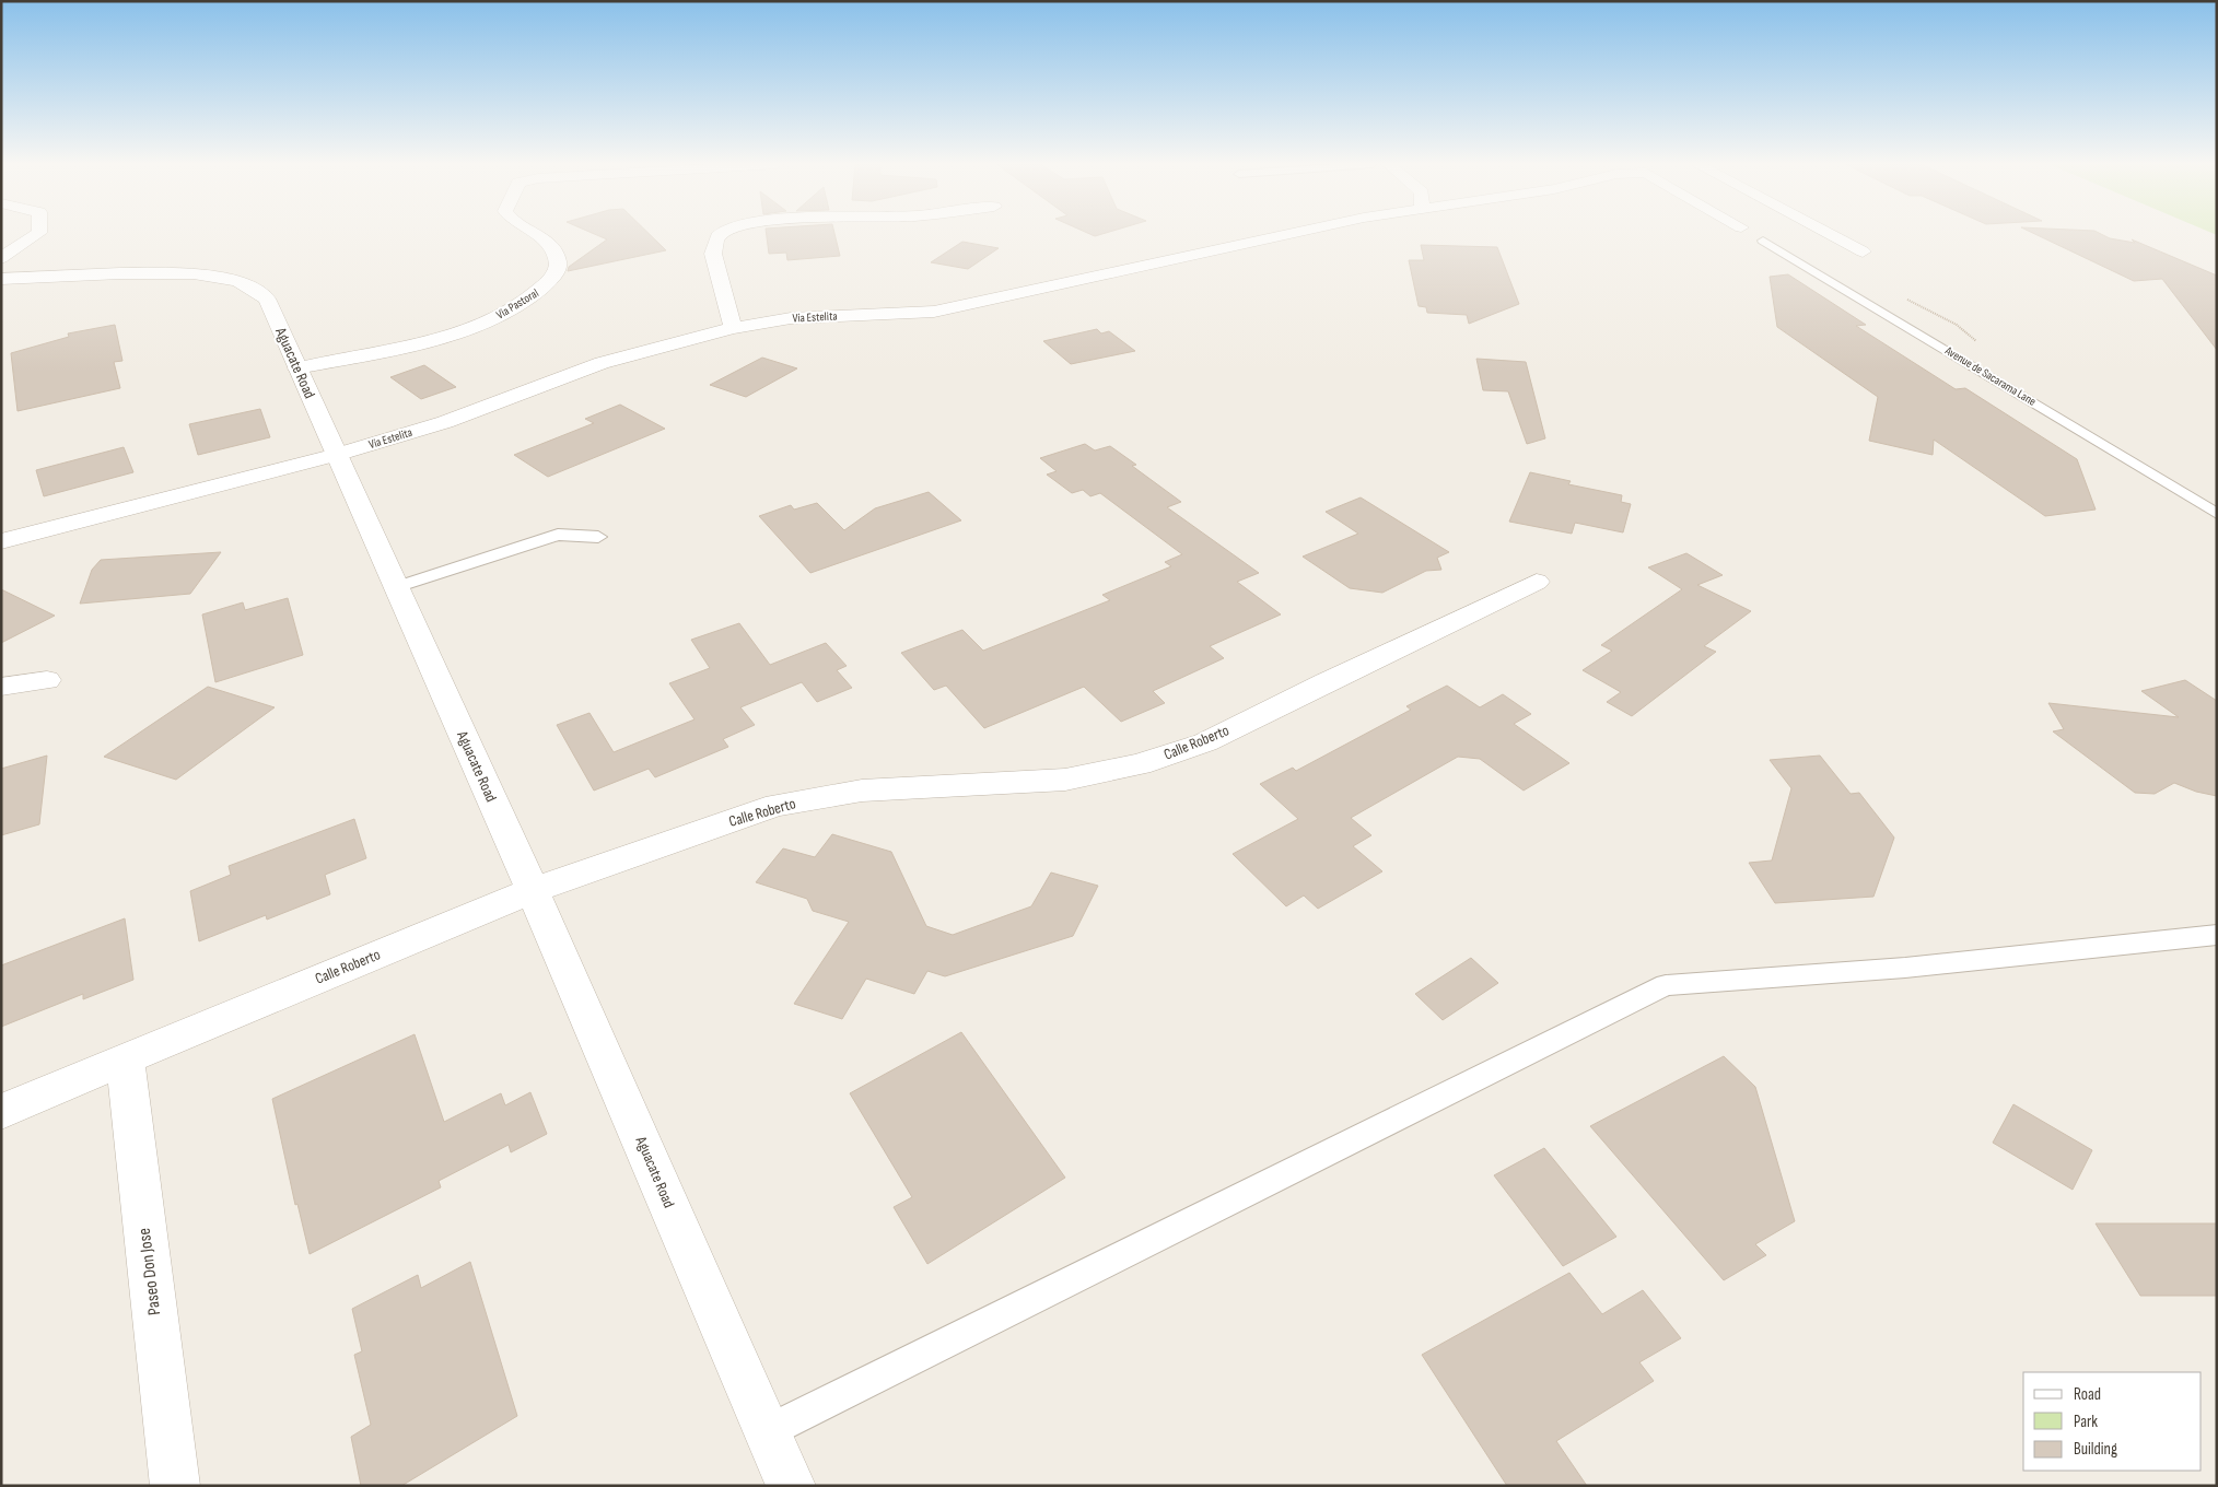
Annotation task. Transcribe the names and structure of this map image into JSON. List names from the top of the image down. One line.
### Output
{"streets":{"street":["Via Pastoral","Via Estelita","Aguacate Road","Calle Roberto","Paseo Don Jose"],"lane":["Avenue de Sacarama Lane"]},"crossings":[["Via Pastoral","Aguacate Road"],["Via Estelita","Aguacate Road"],["Aguacate Road","Calle Roberto"],["Calle Roberto","Paseo Don Jose"]],"legend":["Road","Park","Building"]}
